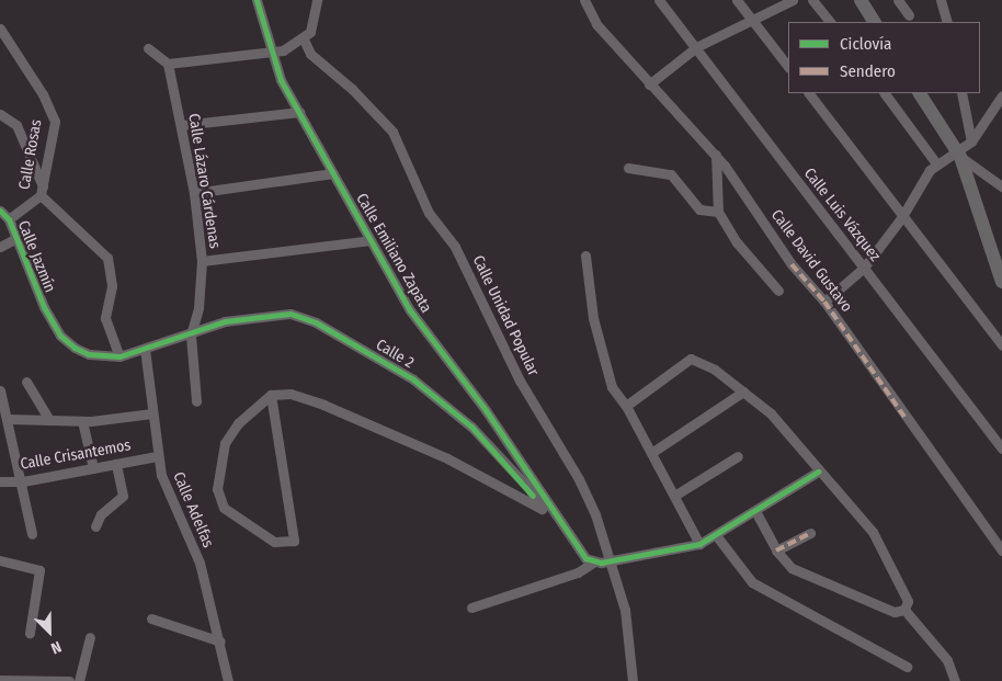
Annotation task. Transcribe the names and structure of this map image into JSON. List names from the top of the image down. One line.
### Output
{"streets":{"street":["Calle Rosas","Calle Lázaro Cárdenas","Calle Luis Vázquez","Calle Emiliano Zapata","Calle Jazmín","Calle David Gustavo","Calle Unidad Popular","Calle 2","Calle Crisantemos","Calle Adelfas"]},"crossings":[["Calle Rosas","Calle Jazmín"],["Calle Lázaro Cárdenas","Calle Jazmín"],["Calle Lázaro Cárdenas","Calle 2"],["Calle Jazmín","Calle 2"],["Calle Jazmín","Calle Adelfas"],["Calle Crisantemos","Calle Adelfas"]],"legend":["Ciclovía","Sendero"],"north":"bottom right"}
